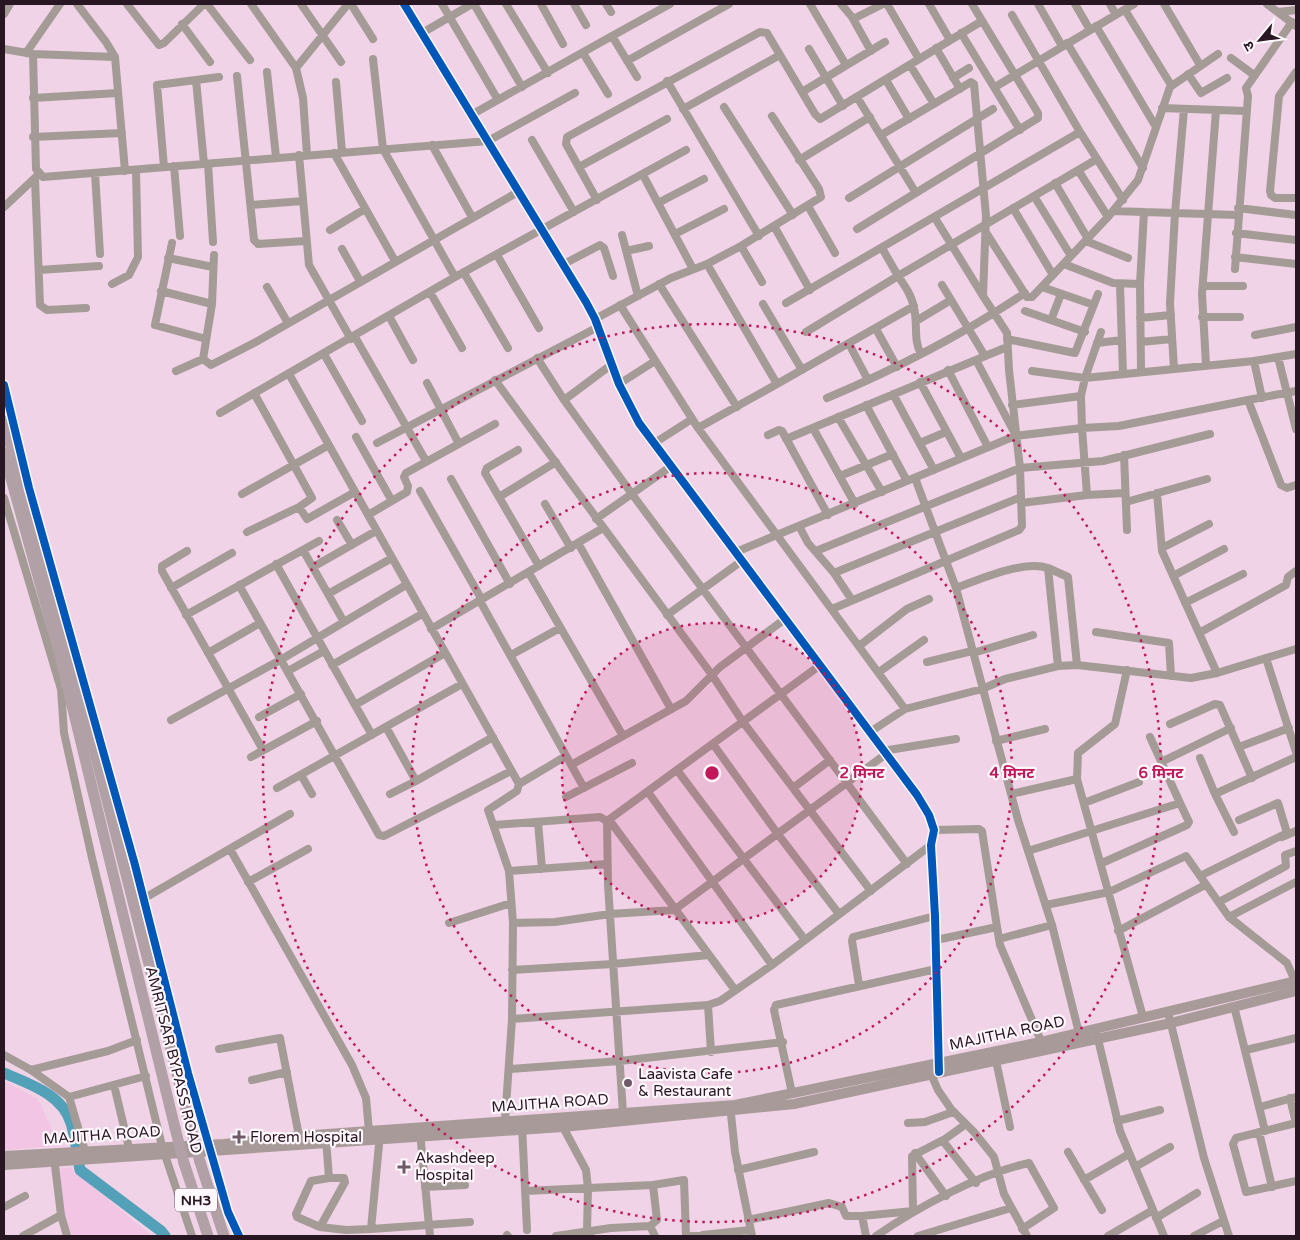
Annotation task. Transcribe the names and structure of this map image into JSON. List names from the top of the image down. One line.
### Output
{"streets":{"highway":["AMRITSAR BYPASS ROAD","NH3"],"main road":["MAJITHA ROAD"]},"places":{"other":["Laavista Cafe & Restaurant"],"health":["Florem Hospital","Akashdeep Hospital"]},"north":"bottom left","rings":["2 मिनट","4 मिनट","6 मिनट"]}
